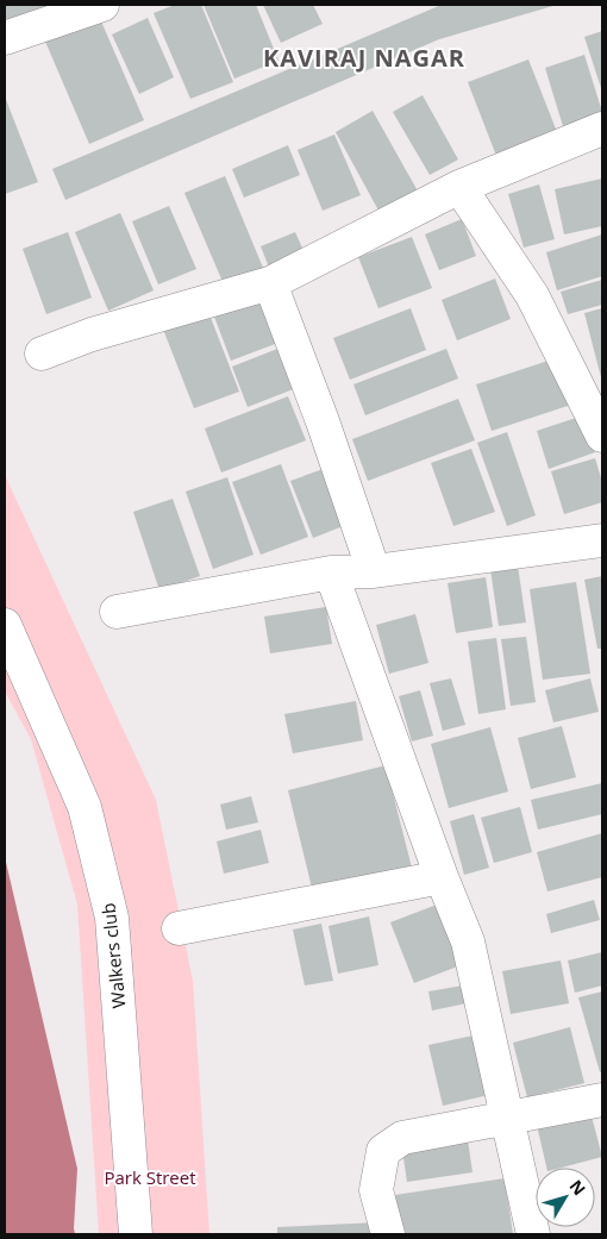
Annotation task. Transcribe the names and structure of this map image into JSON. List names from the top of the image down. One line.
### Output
{"streets":{"street":["Walkers club"]},"districts":["KAVIRAJ NAGAR"],"parks":["Park Street"],"north":"top right"}
